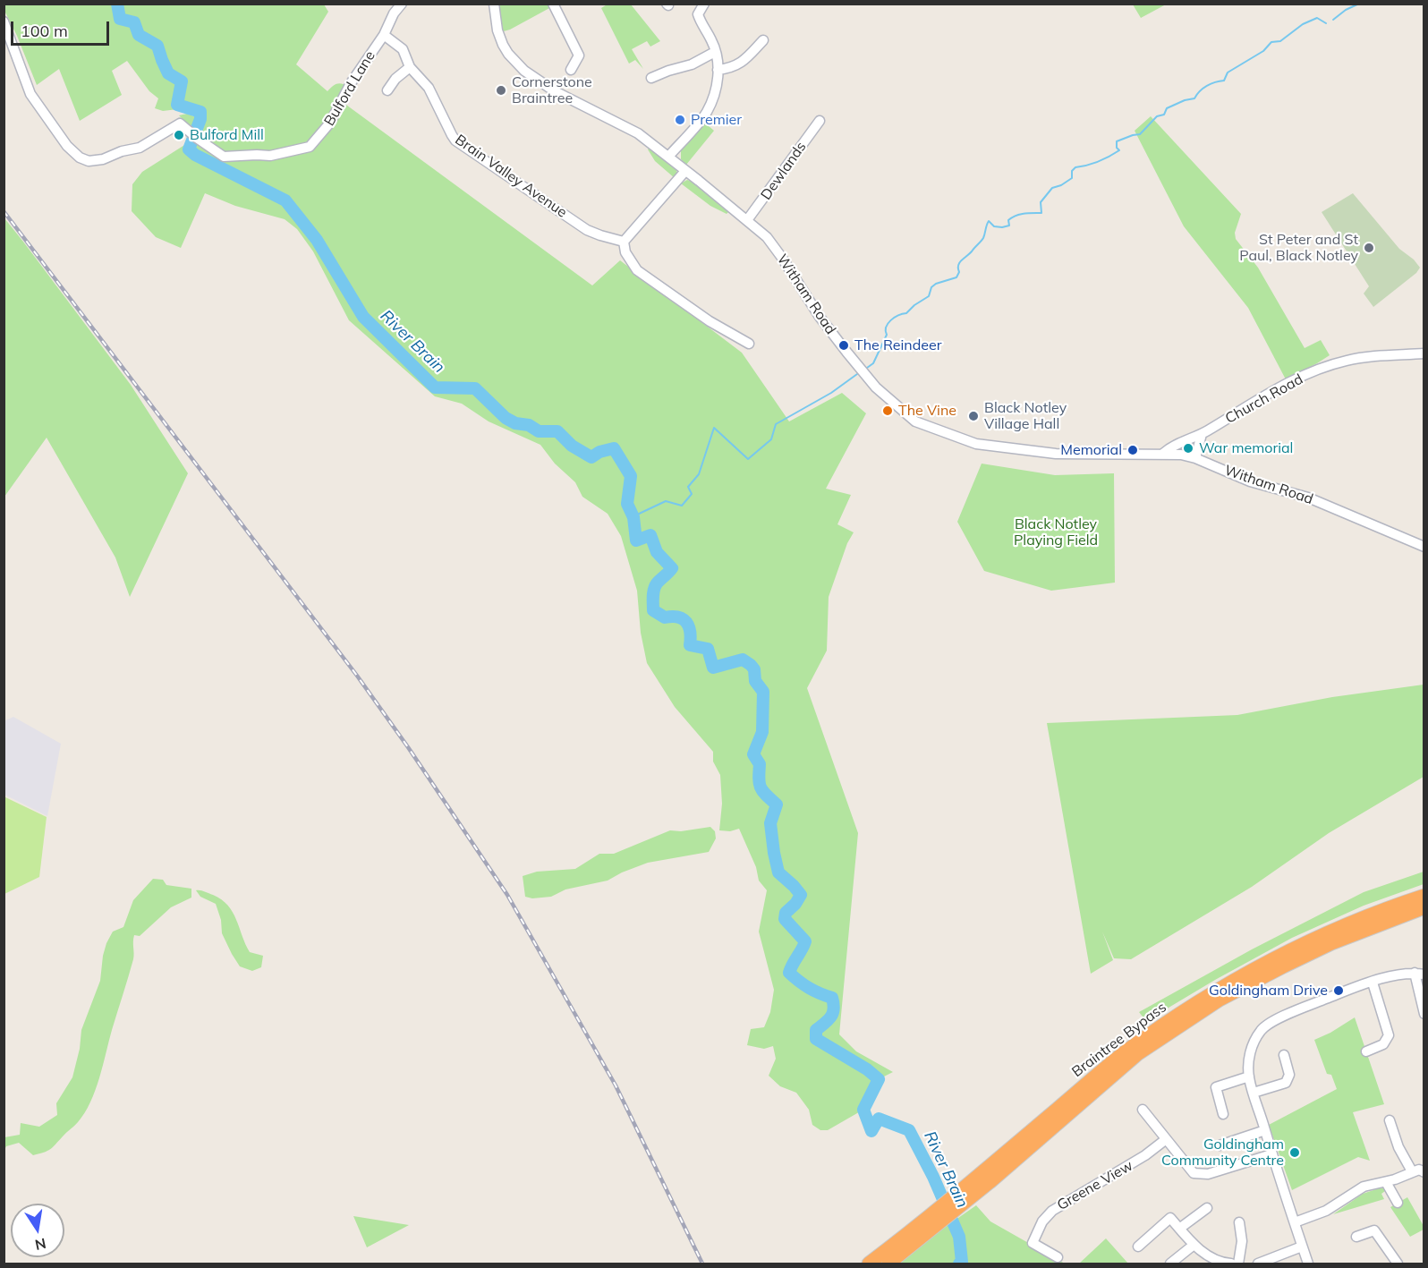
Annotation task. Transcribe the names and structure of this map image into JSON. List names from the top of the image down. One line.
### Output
{"streets":{"highway":["Braintree Bypass"],"street":["Bulford Lane","Dewlands","Brain Valley Avenue","Witham Road","Church Road","Greene View"]},"crossings":[["Bulford Lane","Brain Valley Avenue"],["Dewlands","Witham Road"],["Witham Road","Church Road"]],"water":["River Brain"],"parks":["Black Notley Playing Field"],"places":["Cornerstone Braintree","Premier","Bulford Mill","St Peter and St Paul, Black Notley","The Reindeer","The Vine","Black Notley Village Hall","War memorial","Memorial","Goldingham Drive","Goldingham Community Centre"],"scale_bar":"100 m","north":"bottom"}
